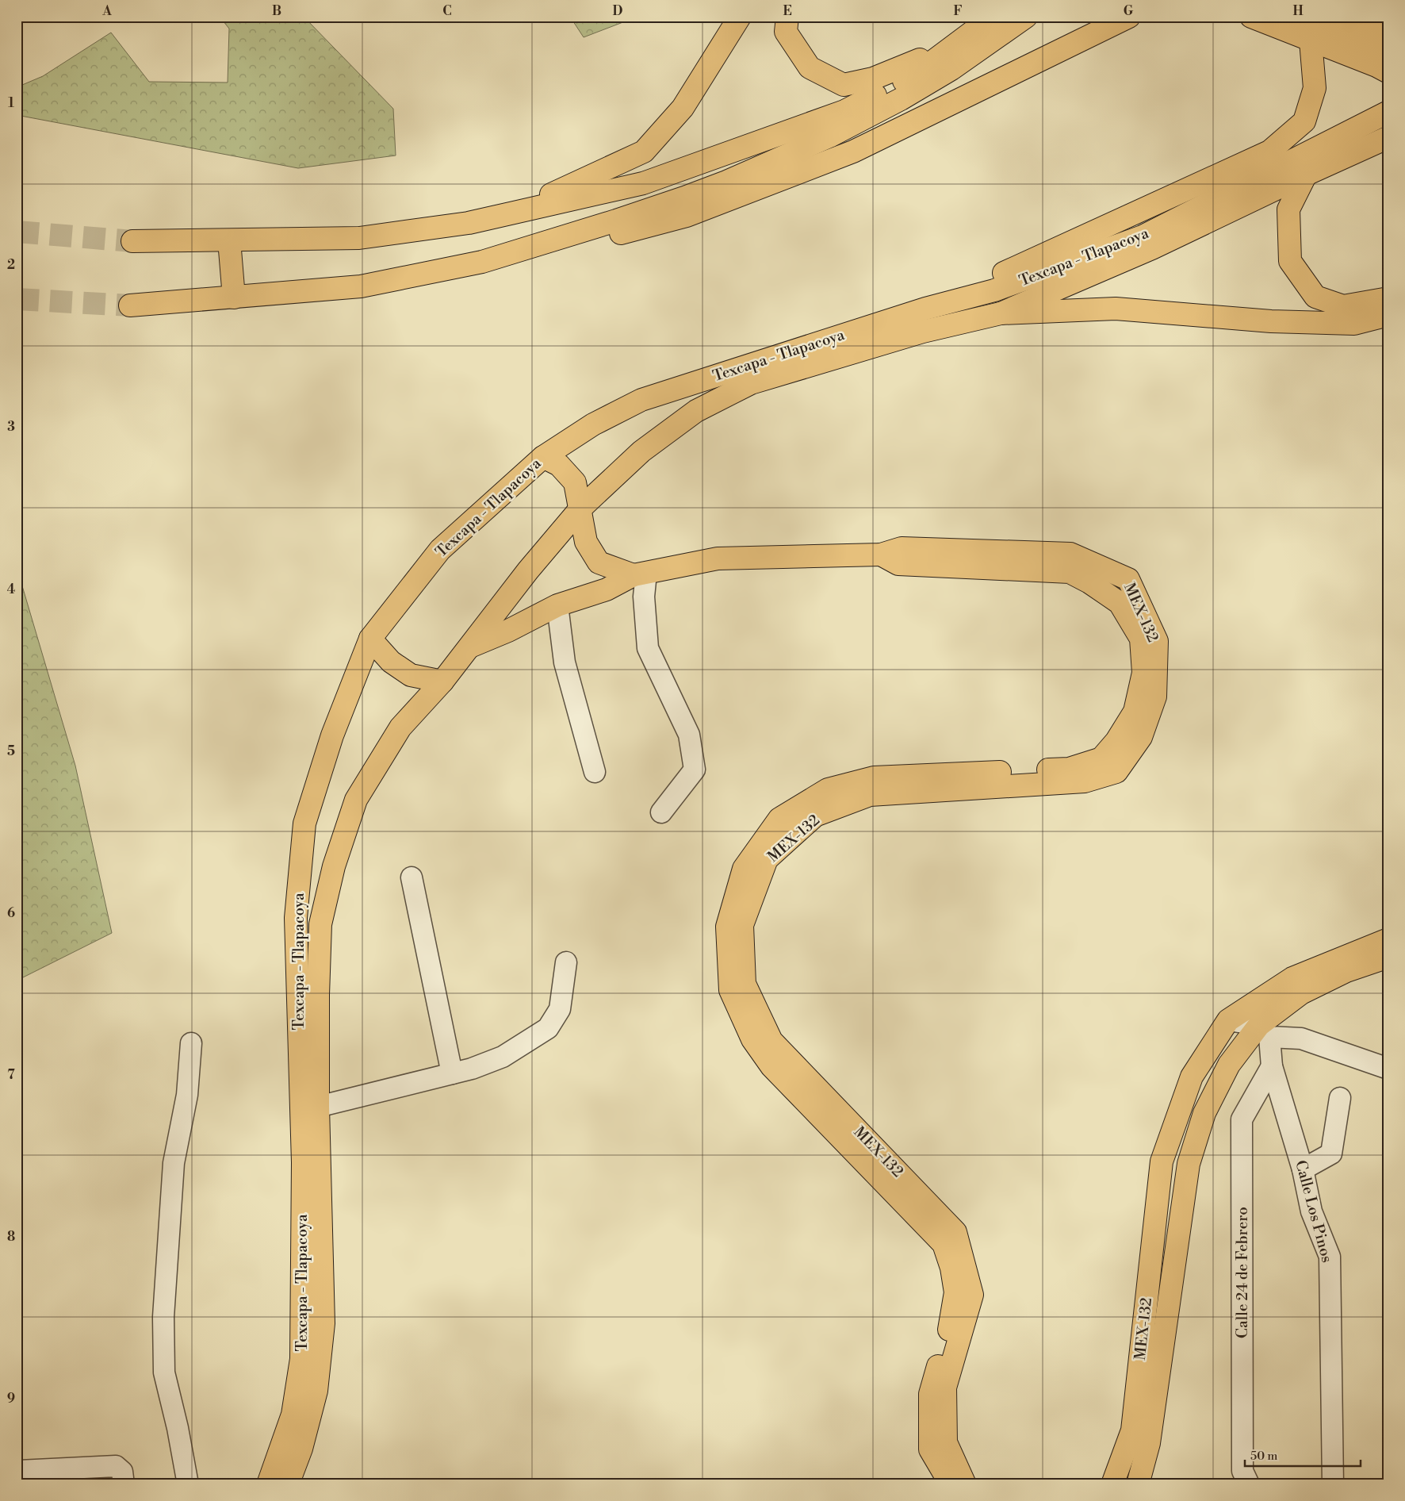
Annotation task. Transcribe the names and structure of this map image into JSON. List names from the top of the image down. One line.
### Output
{"streets":{"main road":["Texcapa - Tlapacoya","MEX-132"],"street":["Calle Los Pinos","Calle 24 de Febrero"]},"crossings":[["MEX-132","Calle Los Pinos"],["Calle Los Pinos","Calle 24 de Febrero"]],"scale_bar":"50 m","grid":{"columns":["A","B","C","D","E","F","G","H"],"rows":["1","2","3","4","5","6","7","8","9"]}}
